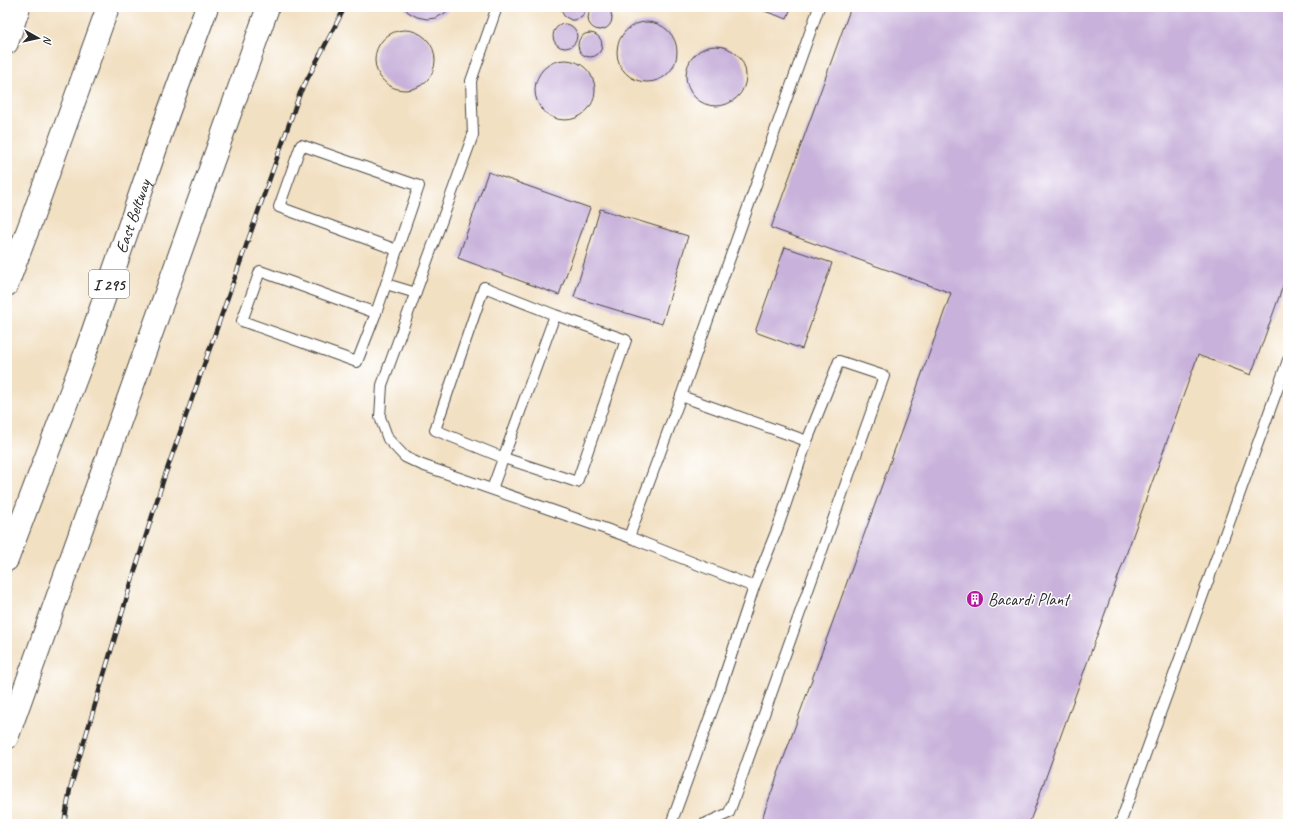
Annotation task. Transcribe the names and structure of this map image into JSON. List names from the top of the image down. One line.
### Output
{"streets":{"highway":["East Beltway","I 295"]},"places":{"building":["Bacardi Plant"]},"north":"right"}
